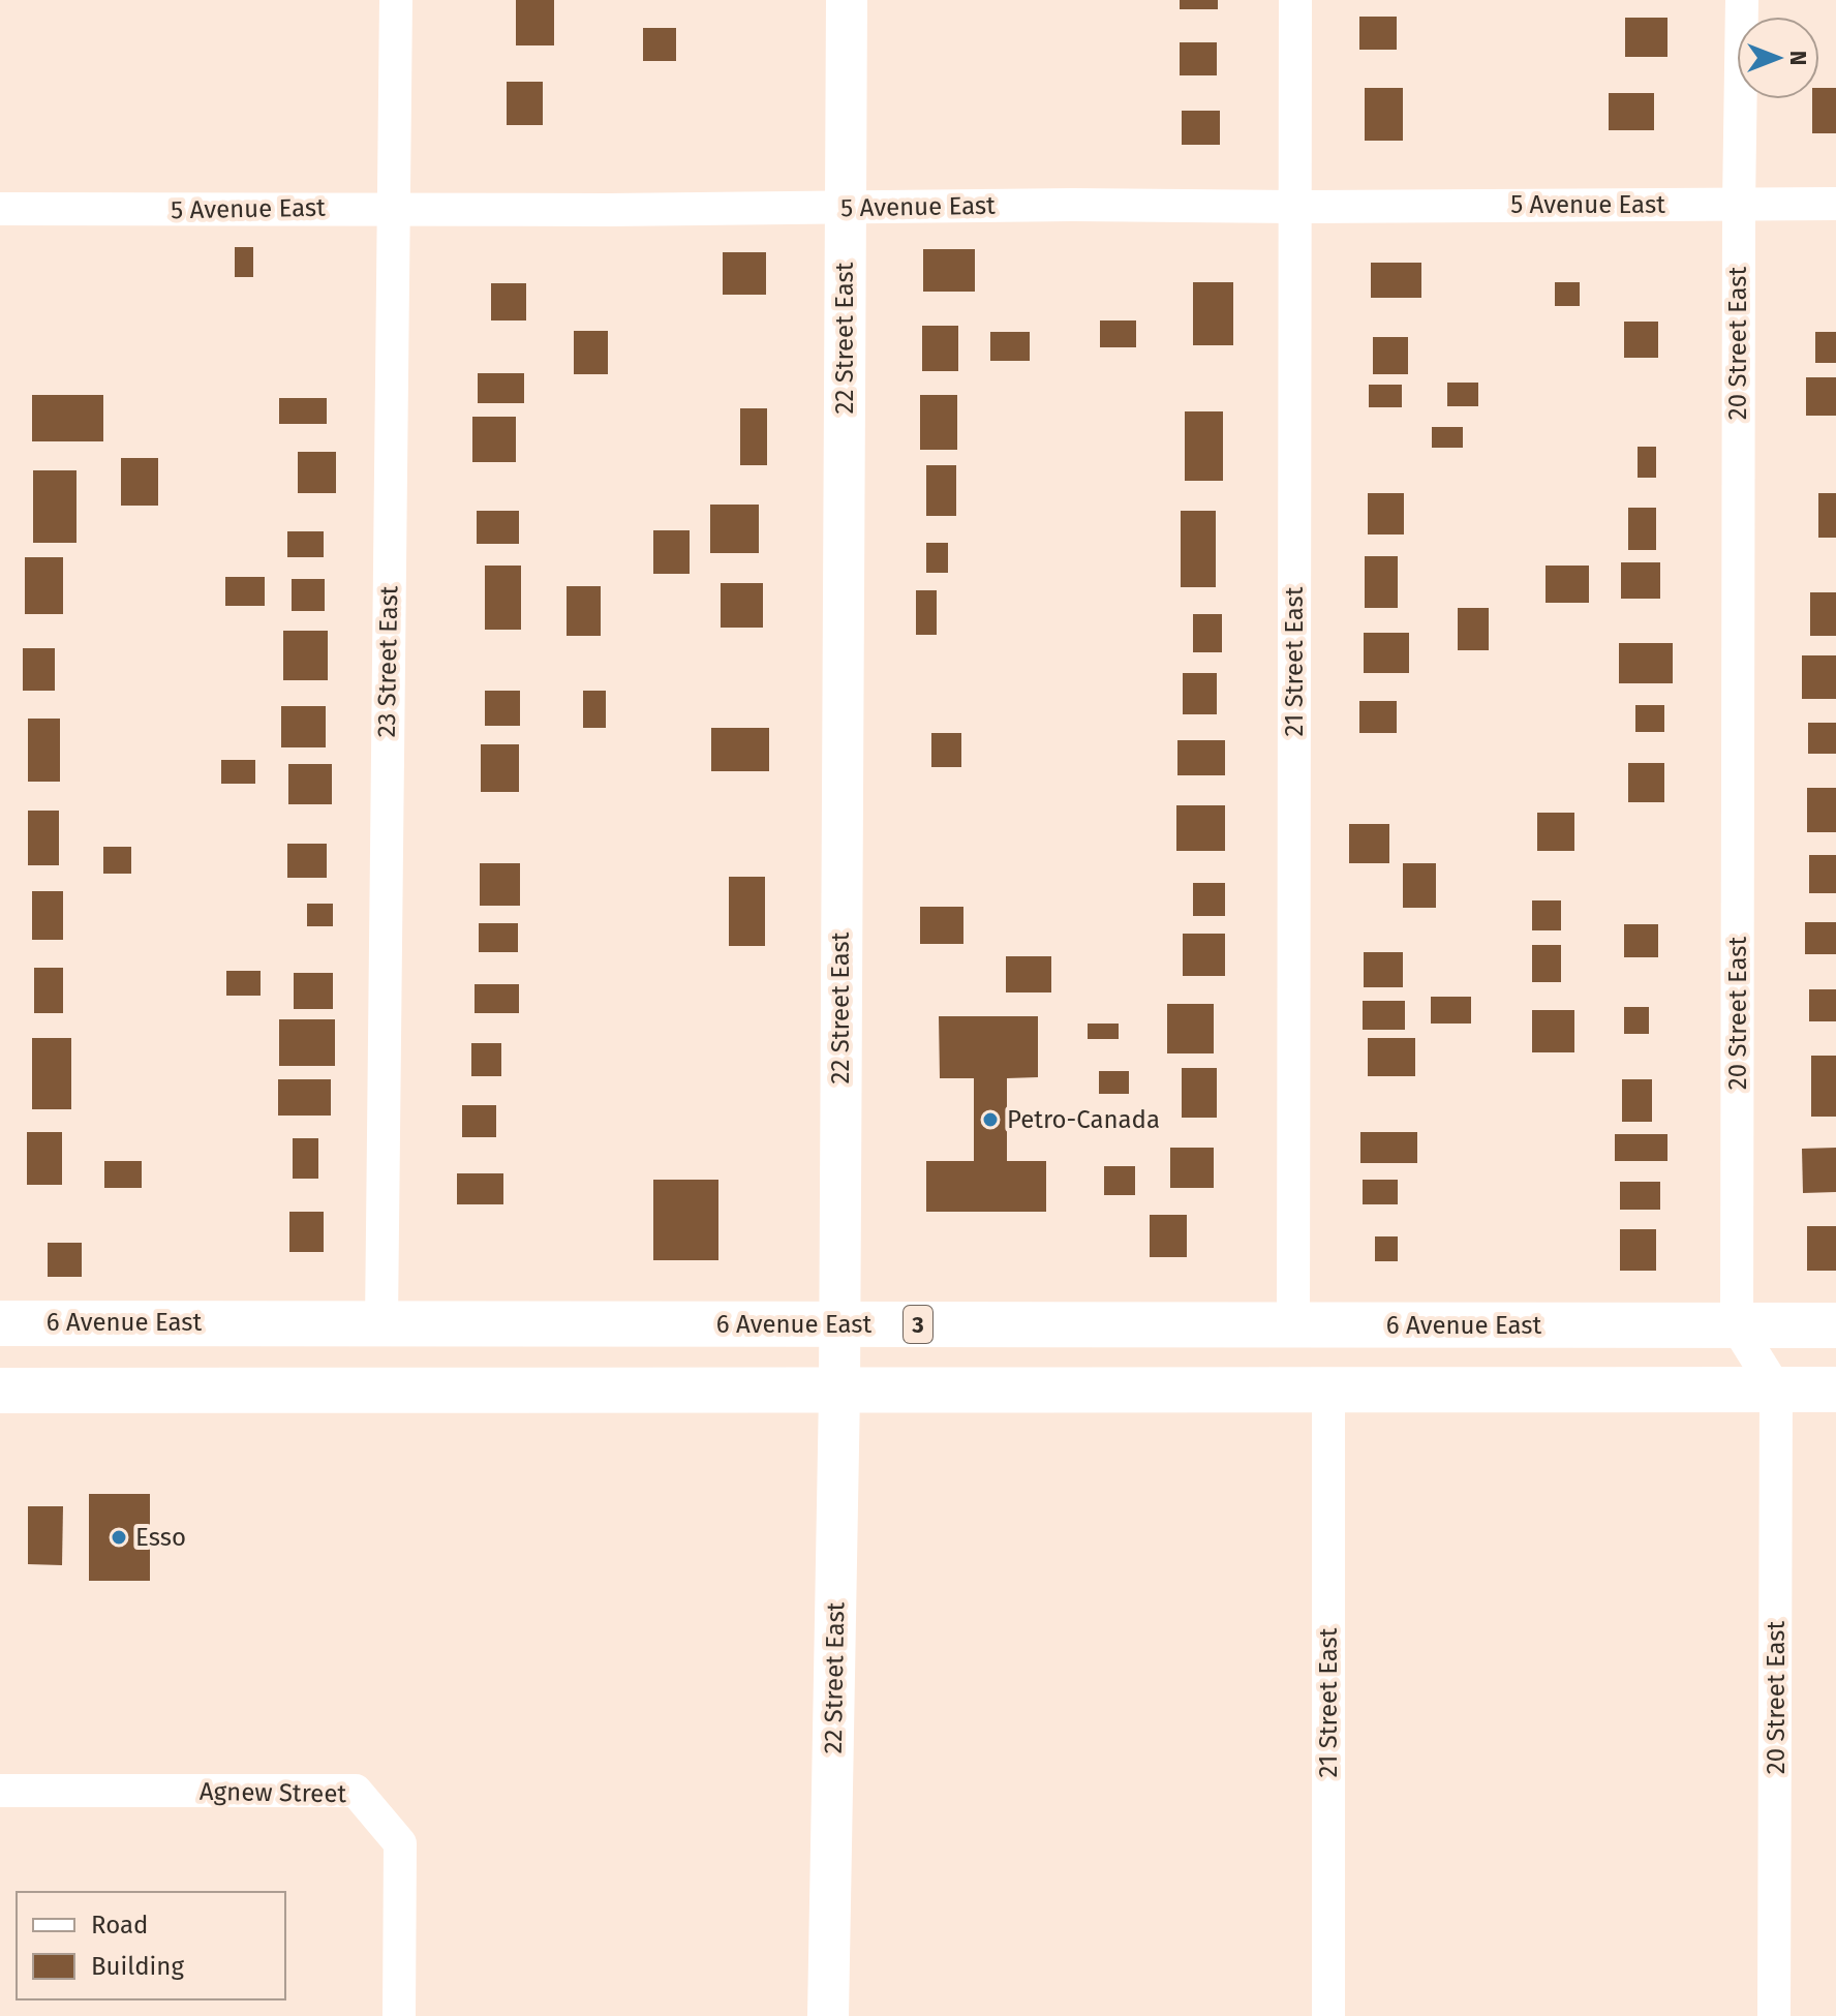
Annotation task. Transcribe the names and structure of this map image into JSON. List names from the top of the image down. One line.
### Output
{"streets":{"main road":["6 Avenue East","3"],"street":["5 Avenue East","22 Street East","20 Street East","23 Street East","21 Street East","Agnew Street"]},"crossings":[["5 Avenue East","22 Street East"],["5 Avenue East","20 Street East"],["5 Avenue East","23 Street East"],["5 Avenue East","21 Street East"],["22 Street East","6 Avenue East"],["20 Street East","6 Avenue East"],["23 Street East","6 Avenue East"],["21 Street East","6 Avenue East"]],"places":["Petro-Canada","Esso"],"legend":["Road","Building"],"north":"right"}
